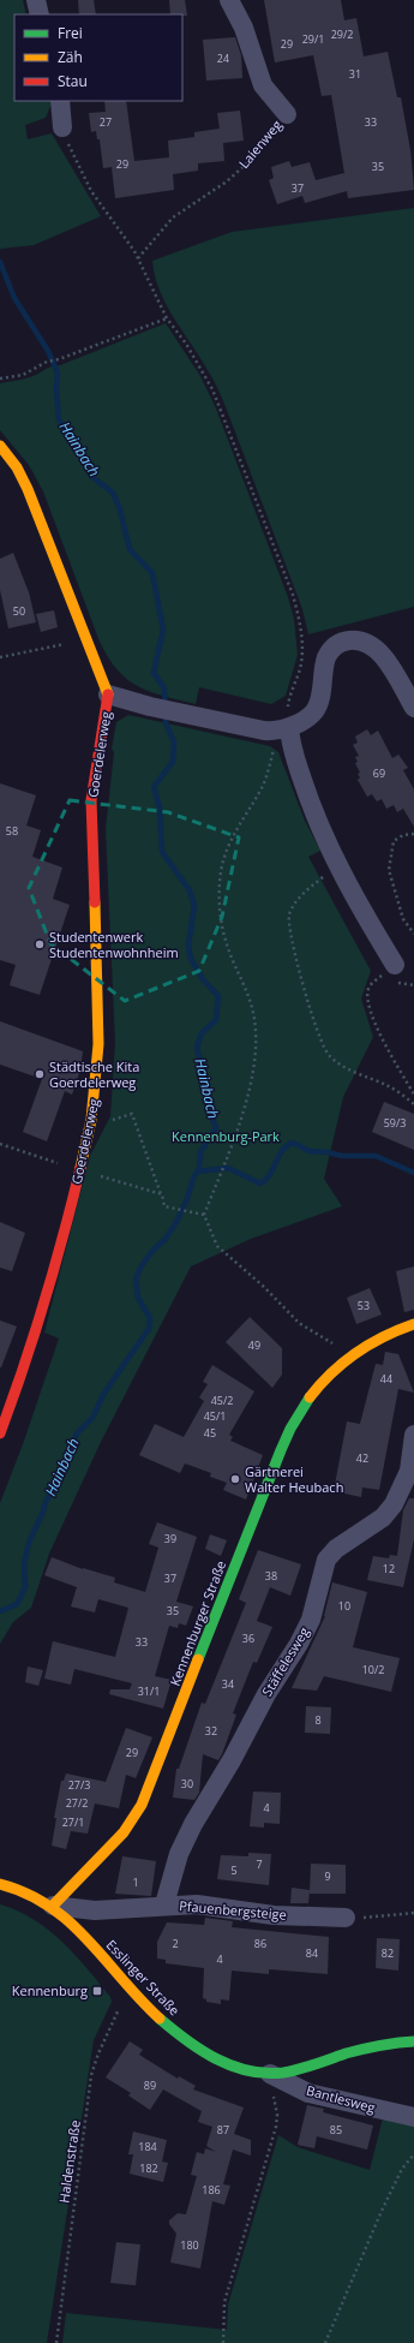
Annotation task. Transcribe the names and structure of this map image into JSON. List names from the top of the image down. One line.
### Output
{"streets":{"street":["Laienweg","Goerdelerweg","Kennenburger Straße","Stäffelesweg","Pfauenbergsteige","Esslinger Straße","Bantlesweg"],"path":["Haldenstraße"]},"crossings":[["Kennenburger Straße","Pfauenbergsteige"],["Kennenburger Straße","Esslinger Straße"],["Stäffelesweg","Pfauenbergsteige"],["Pfauenbergsteige","Esslinger Straße"],["Esslinger Straße","Bantlesweg"],["Esslinger Straße","Haldenstraße"]],"water":["Hainbach"],"parks":["Kennenburg-Park"],"places":{"other":["Studentenwerk Studentenwohnheim","Städtische Kita Goerdelerweg","Gärtnerei Walter Heubach"],"transit":["Kennenburg"]},"house_numbers":["29/2","29/1","29","24","31","27","33","29","35","37","50","69","58","59/3","53","49","44","45/2","45/1","45","42","39","12","38","37","10","35","36","33","10/2","34","31/1","8","32","29","30","27/3","27/2","4","27/1","7","5","9","1","2","86","84","82","4","89","87","85","184","182","186","180"],"legend":["Frei","Zäh","Stau"]}
